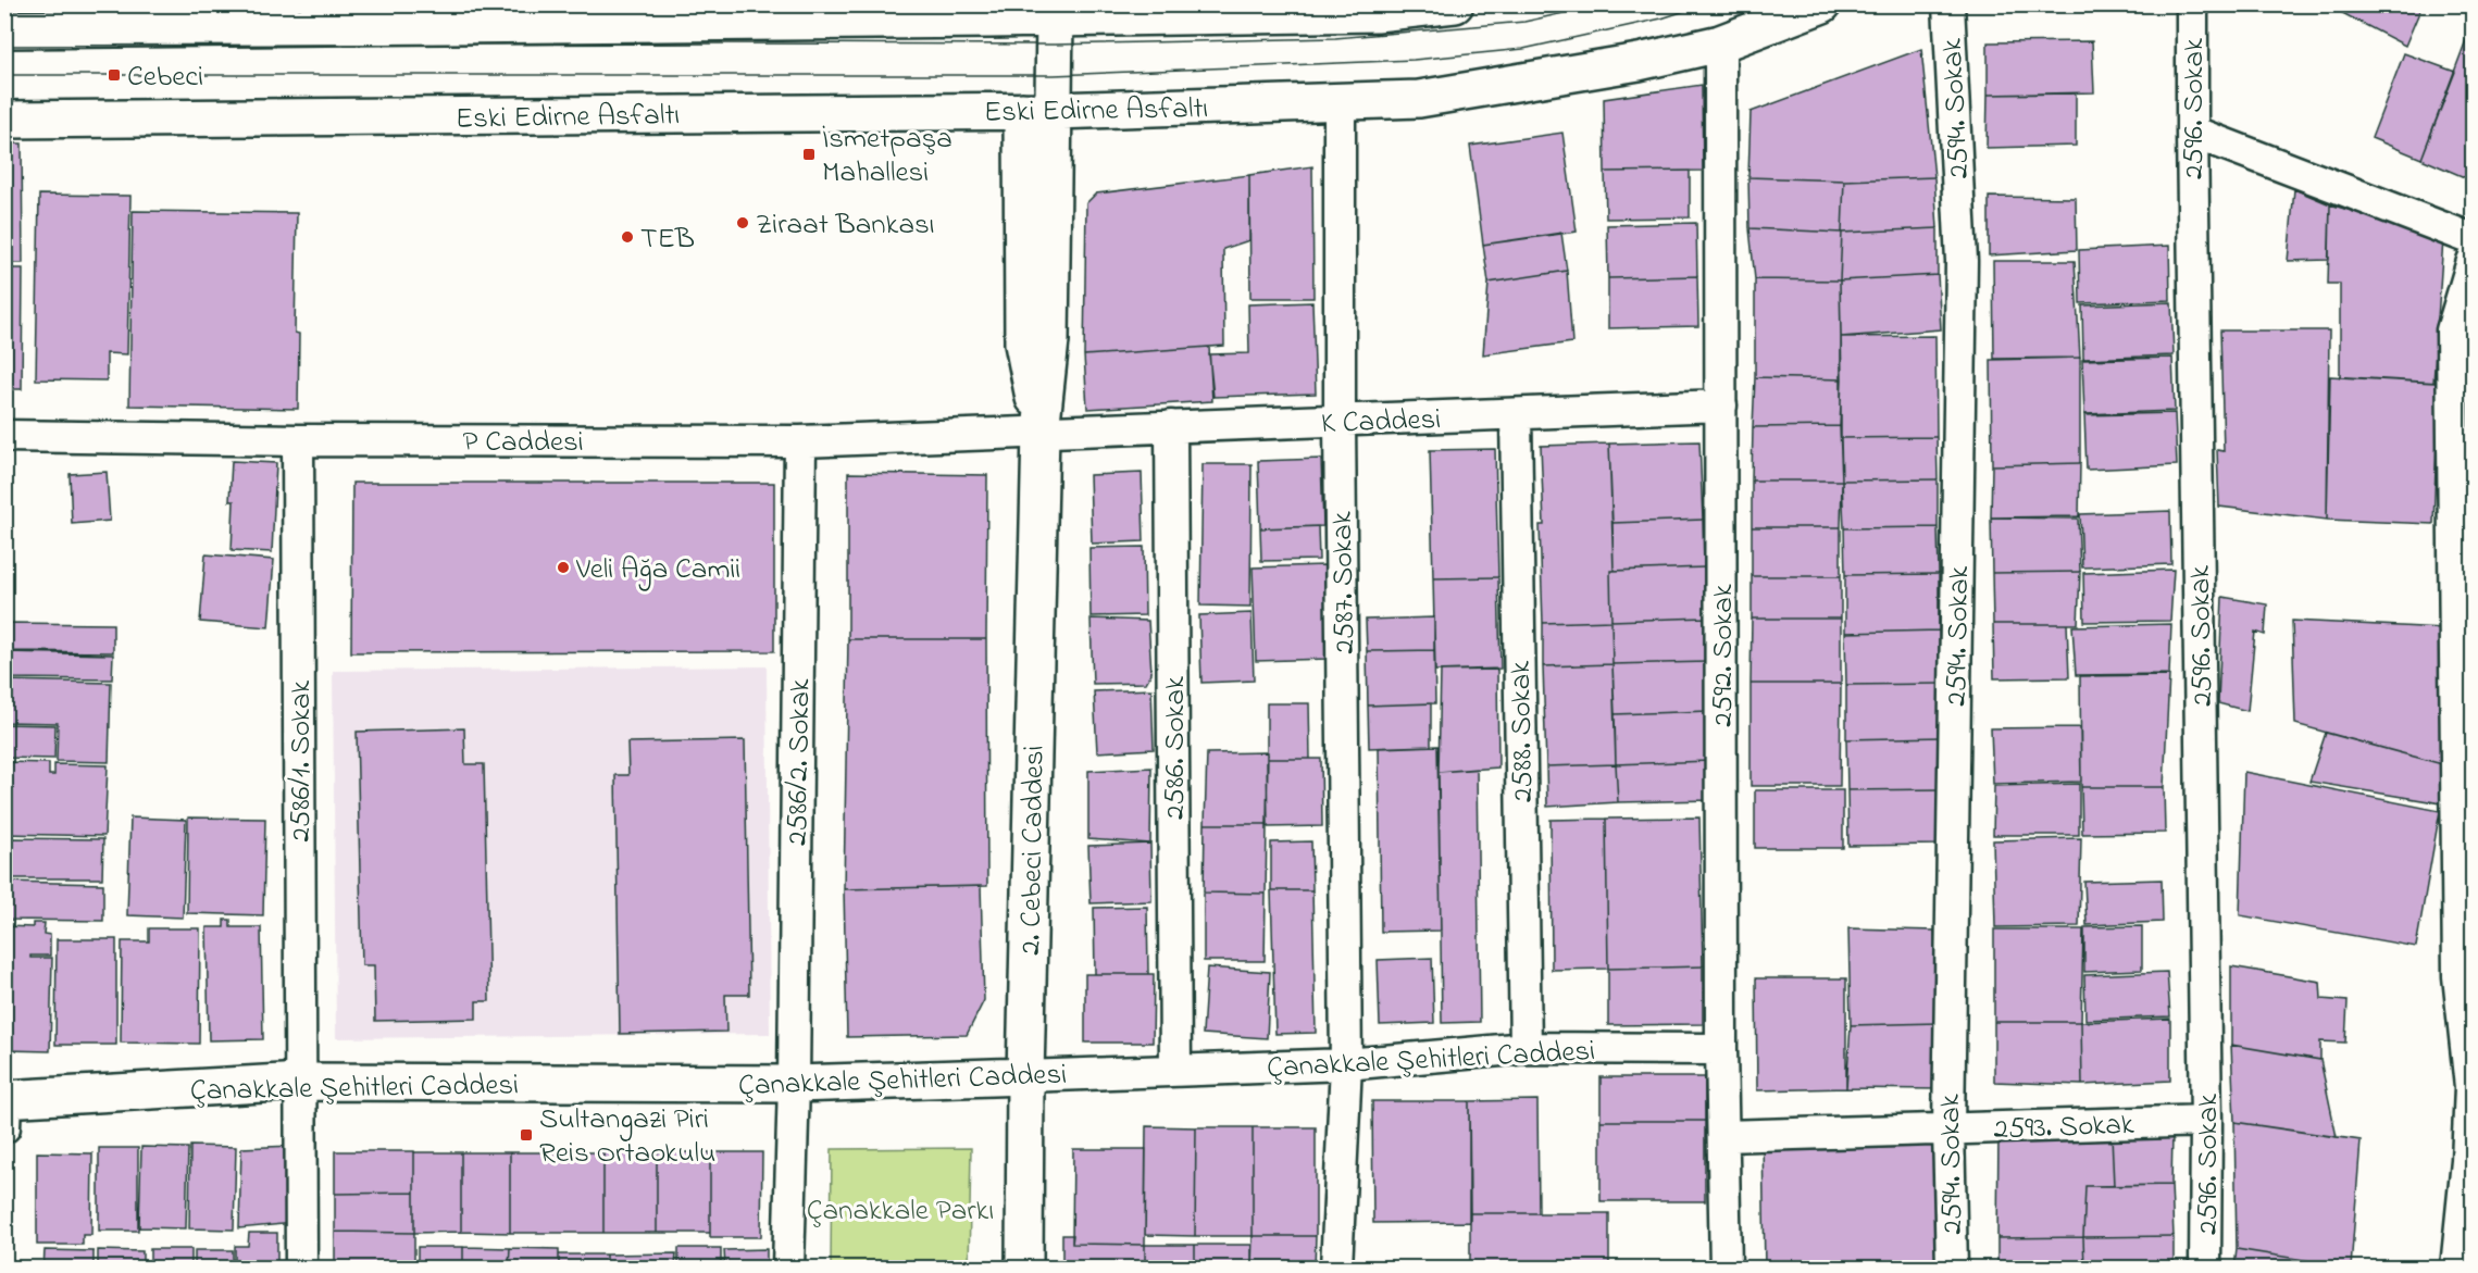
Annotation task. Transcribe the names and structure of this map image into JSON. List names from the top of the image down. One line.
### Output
{"streets":{"main road":["Eski Edirne Asfaltı","2. Cebeci Caddesi","Çanakkale Şehitleri Caddesi"],"street":["2594. Sokak","2596. Sokak","K Caddesi","P Caddesi","2587. Sokak","2592. Sokak","2588. Sokak","2586. Sokak","2586/1. Sokak","2586/2. Sokak","2593. Sokak"]},"crossings":[["Eski Edirne Asfaltı","2587. Sokak"],["Eski Edirne Asfaltı","2592. Sokak"],["Eski Edirne Asfaltı","2. Cebeci Caddesi"],["2594. Sokak","2593. Sokak"],["2596. Sokak","2593. Sokak"],["K Caddesi","P Caddesi"],["K Caddesi","2587. Sokak"],["K Caddesi","2592. Sokak"],["K Caddesi","2588. Sokak"],["K Caddesi","2586. Sokak"],["K Caddesi","2. Cebeci Caddesi"],["P Caddesi","2586/1. Sokak"],["P Caddesi","2586/2. Sokak"],["P Caddesi","2. Cebeci Caddesi"],["2587. Sokak","Çanakkale Şehitleri Caddesi"],["2592. Sokak","Çanakkale Şehitleri Caddesi"],["2592. Sokak","2593. Sokak"],["2588. Sokak","Çanakkale Şehitleri Caddesi"],["2586. Sokak","Çanakkale Şehitleri Caddesi"],["2586/1. Sokak","Çanakkale Şehitleri Caddesi"],["2586/2. Sokak","Çanakkale Şehitleri Caddesi"],["2. Cebeci Caddesi","Çanakkale Şehitleri Caddesi"]],"parks":["Çanakkale Parkı"],"places":{"transit":["Cebeci","İsmetpaşa Mahallesi","Sultangazi Piri Reis Ortaokulu"],"other":["Ziraat Bankası","TEB","Veli Ağa Camii"]}}
